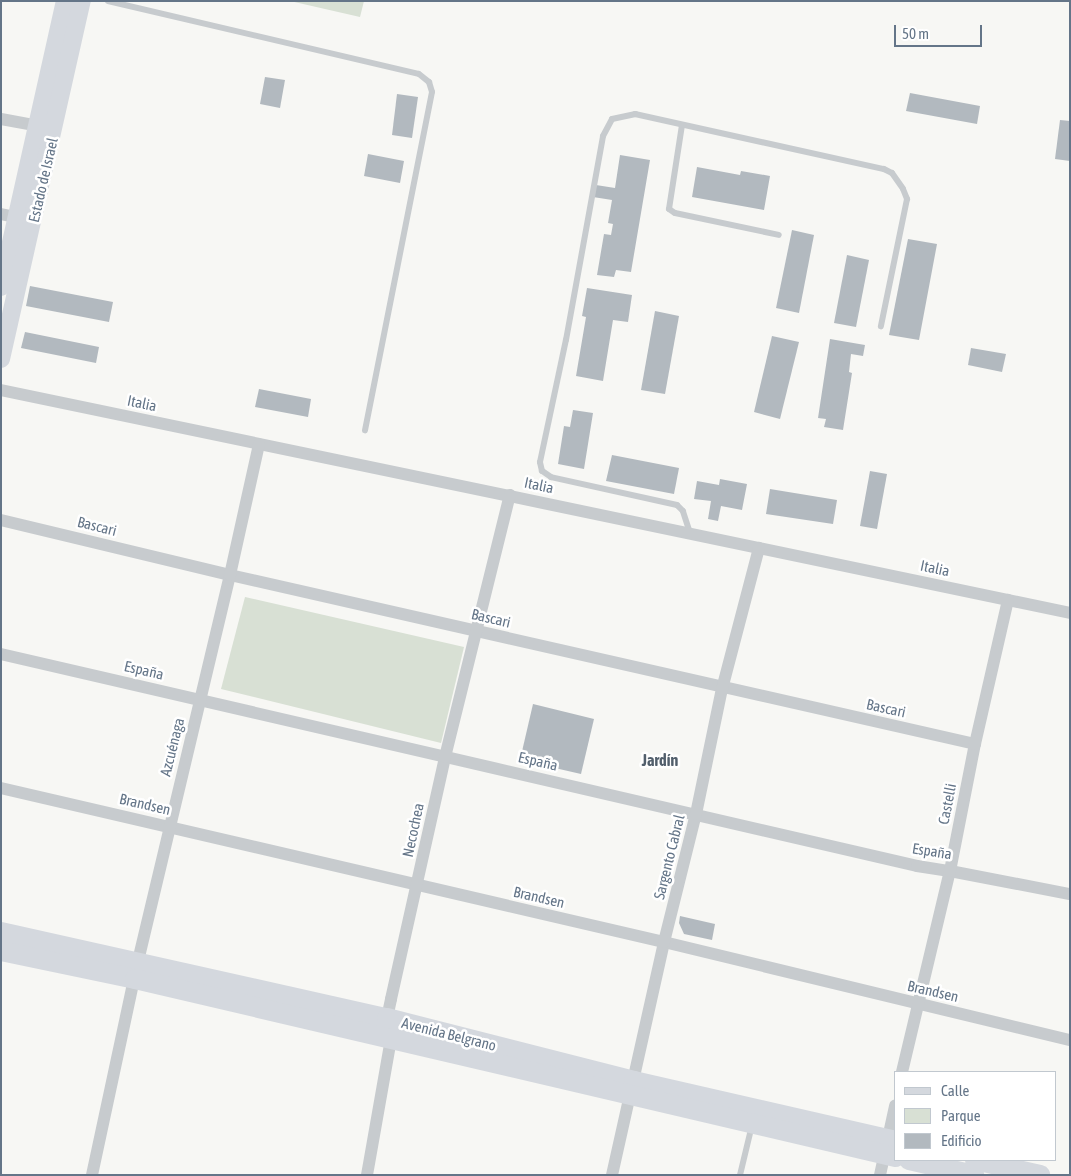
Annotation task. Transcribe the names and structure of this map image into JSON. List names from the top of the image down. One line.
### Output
{"streets":{"main road":["Estado de Israel","Avenida Belgrano"],"street":["Italia","Bascari","España","Azcuénaga","Brandsen","Castelli","Necochea","Sargento Cabral"]},"crossings":[["Italia","Azcuénaga"],["Italia","Castelli"],["Italia","Necochea"],["Italia","Sargento Cabral"],["Bascari","Azcuénaga"],["Bascari","Castelli"],["Bascari","Necochea"],["Bascari","Sargento Cabral"],["España","Azcuénaga"],["España","Castelli"],["España","Necochea"],["España","Sargento Cabral"],["Azcuénaga","Brandsen"],["Azcuénaga","Avenida Belgrano"],["Brandsen","Castelli"],["Brandsen","Necochea"],["Brandsen","Sargento Cabral"],["Necochea","Avenida Belgrano"],["Sargento Cabral","Avenida Belgrano"]],"districts":["Jardín"],"legend":["Calle","Parque","Edificio"],"scale_bar":"50 m"}
